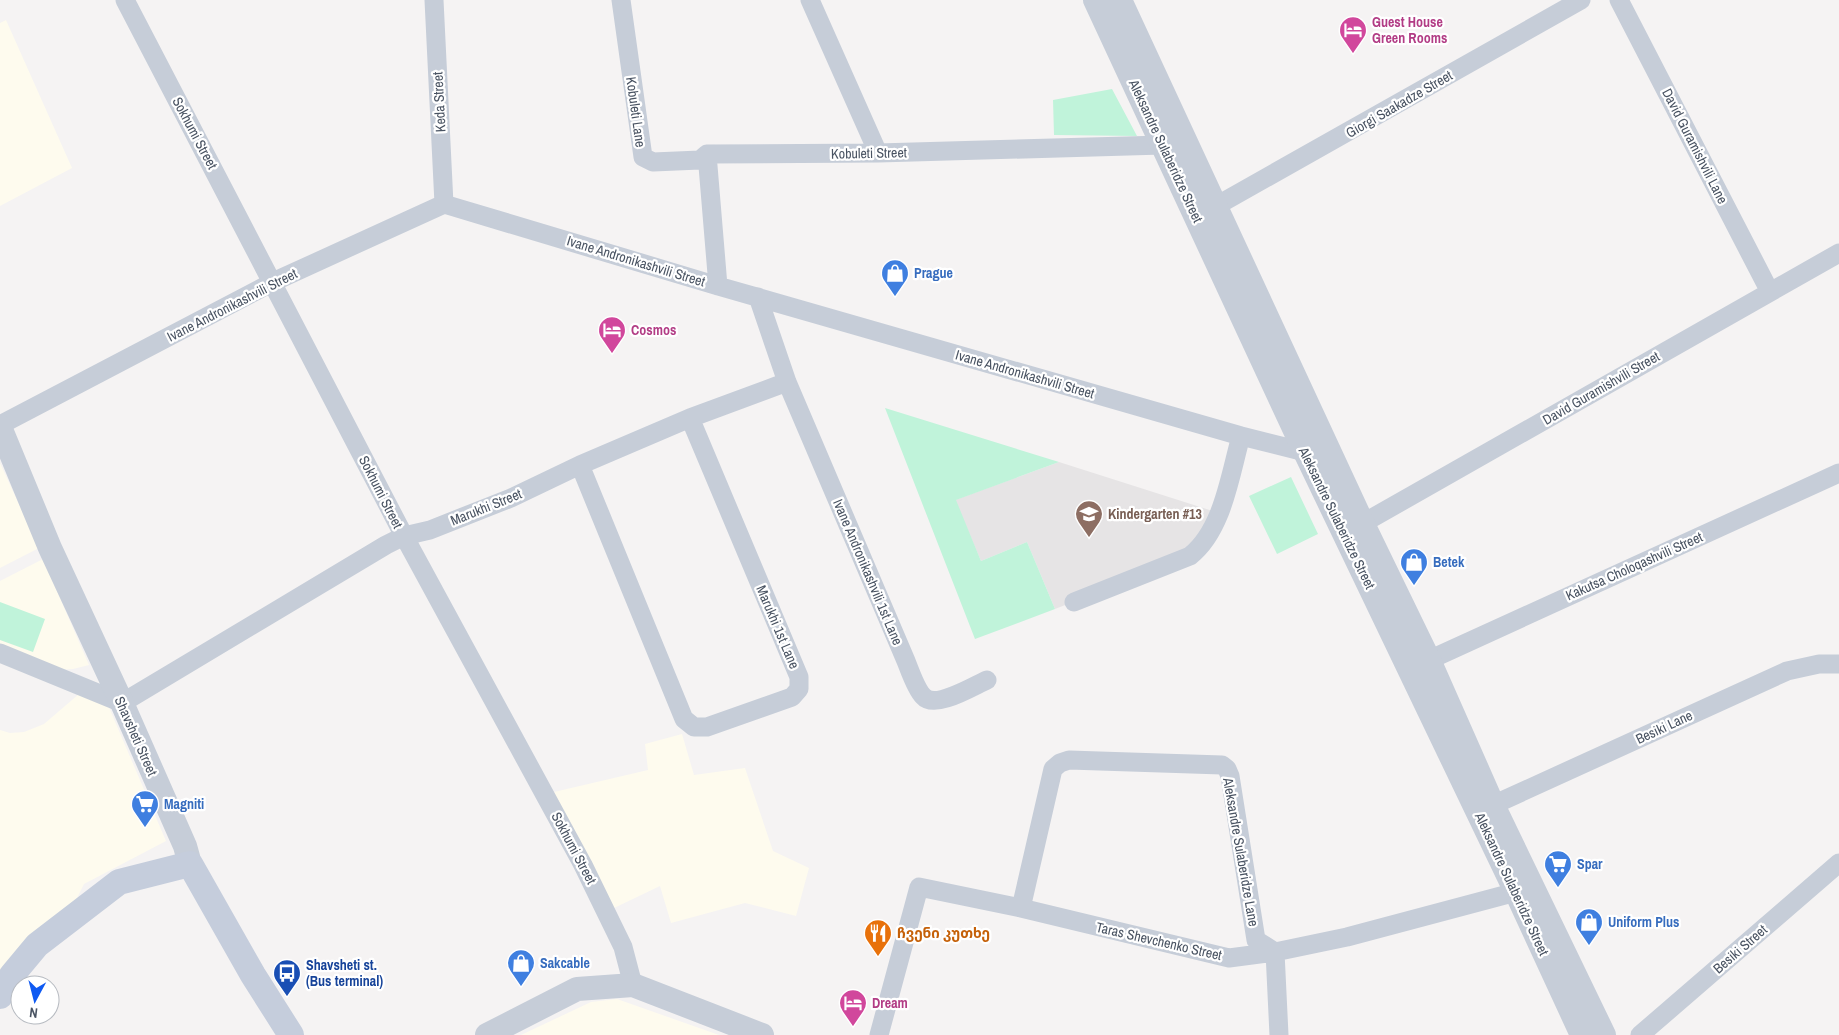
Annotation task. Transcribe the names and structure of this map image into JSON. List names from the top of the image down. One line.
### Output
{"streets":{"main road":["Shavsheti Street"],"street":["Keda Street","Giorgi Saakadze Street","Kobuleti Lane","Sokhumi Street","David Guramishvili Lane","Aleksandre Sulaberidze Street","Kobuleti Street","Ivane Andronikashvili Street","David Guramishvili Street","Marukhi Street","Kakutsa Choloqashvili Street","Ivane Andronikashvili 1st Lane","Marukhi 1st Lane","Besiki Lane","Aleksandre Sulaberidze Lane","Taras Shevchenko Street","Besiki Street"]},"crossings":[["Keda Street","Ivane Andronikashvili Street"],["Giorgi Saakadze Street","Aleksandre Sulaberidze Street"],["Kobuleti Lane","Kobuleti Street"],["Sokhumi Street","Ivane Andronikashvili Street"],["Sokhumi Street","Marukhi Street"],["David Guramishvili Lane","David Guramishvili Street"],["Aleksandre Sulaberidze Street","Kobuleti Street"],["Aleksandre Sulaberidze Street","Ivane Andronikashvili Street"],["Aleksandre Sulaberidze Street","David Guramishvili Street"],["Aleksandre Sulaberidze Street","Kakutsa Choloqashvili Street"],["Aleksandre Sulaberidze Street","Besiki Lane"],["Aleksandre Sulaberidze Street","Taras Shevchenko Street"],["Ivane Andronikashvili Street","Shavsheti Street"],["Marukhi Street","Ivane Andronikashvili 1st Lane"],["Marukhi Street","Marukhi 1st Lane"],["Marukhi Street","Shavsheti Street"],["Aleksandre Sulaberidze Lane","Taras Shevchenko Street"]],"places":{"hotel":["Guest House Green Rooms","Cosmos","Dream"],"shop":["Prague","Betek","Uniform Plus","Sakcable"],"school or university":["Kindergarten #13"],"supermarket":["Magniti","Spar"],"restaurant":["ჩვენი კუთხე"],"bus stop":["Shavsheti st. (Bus terminal)"]},"north":"bottom"}
